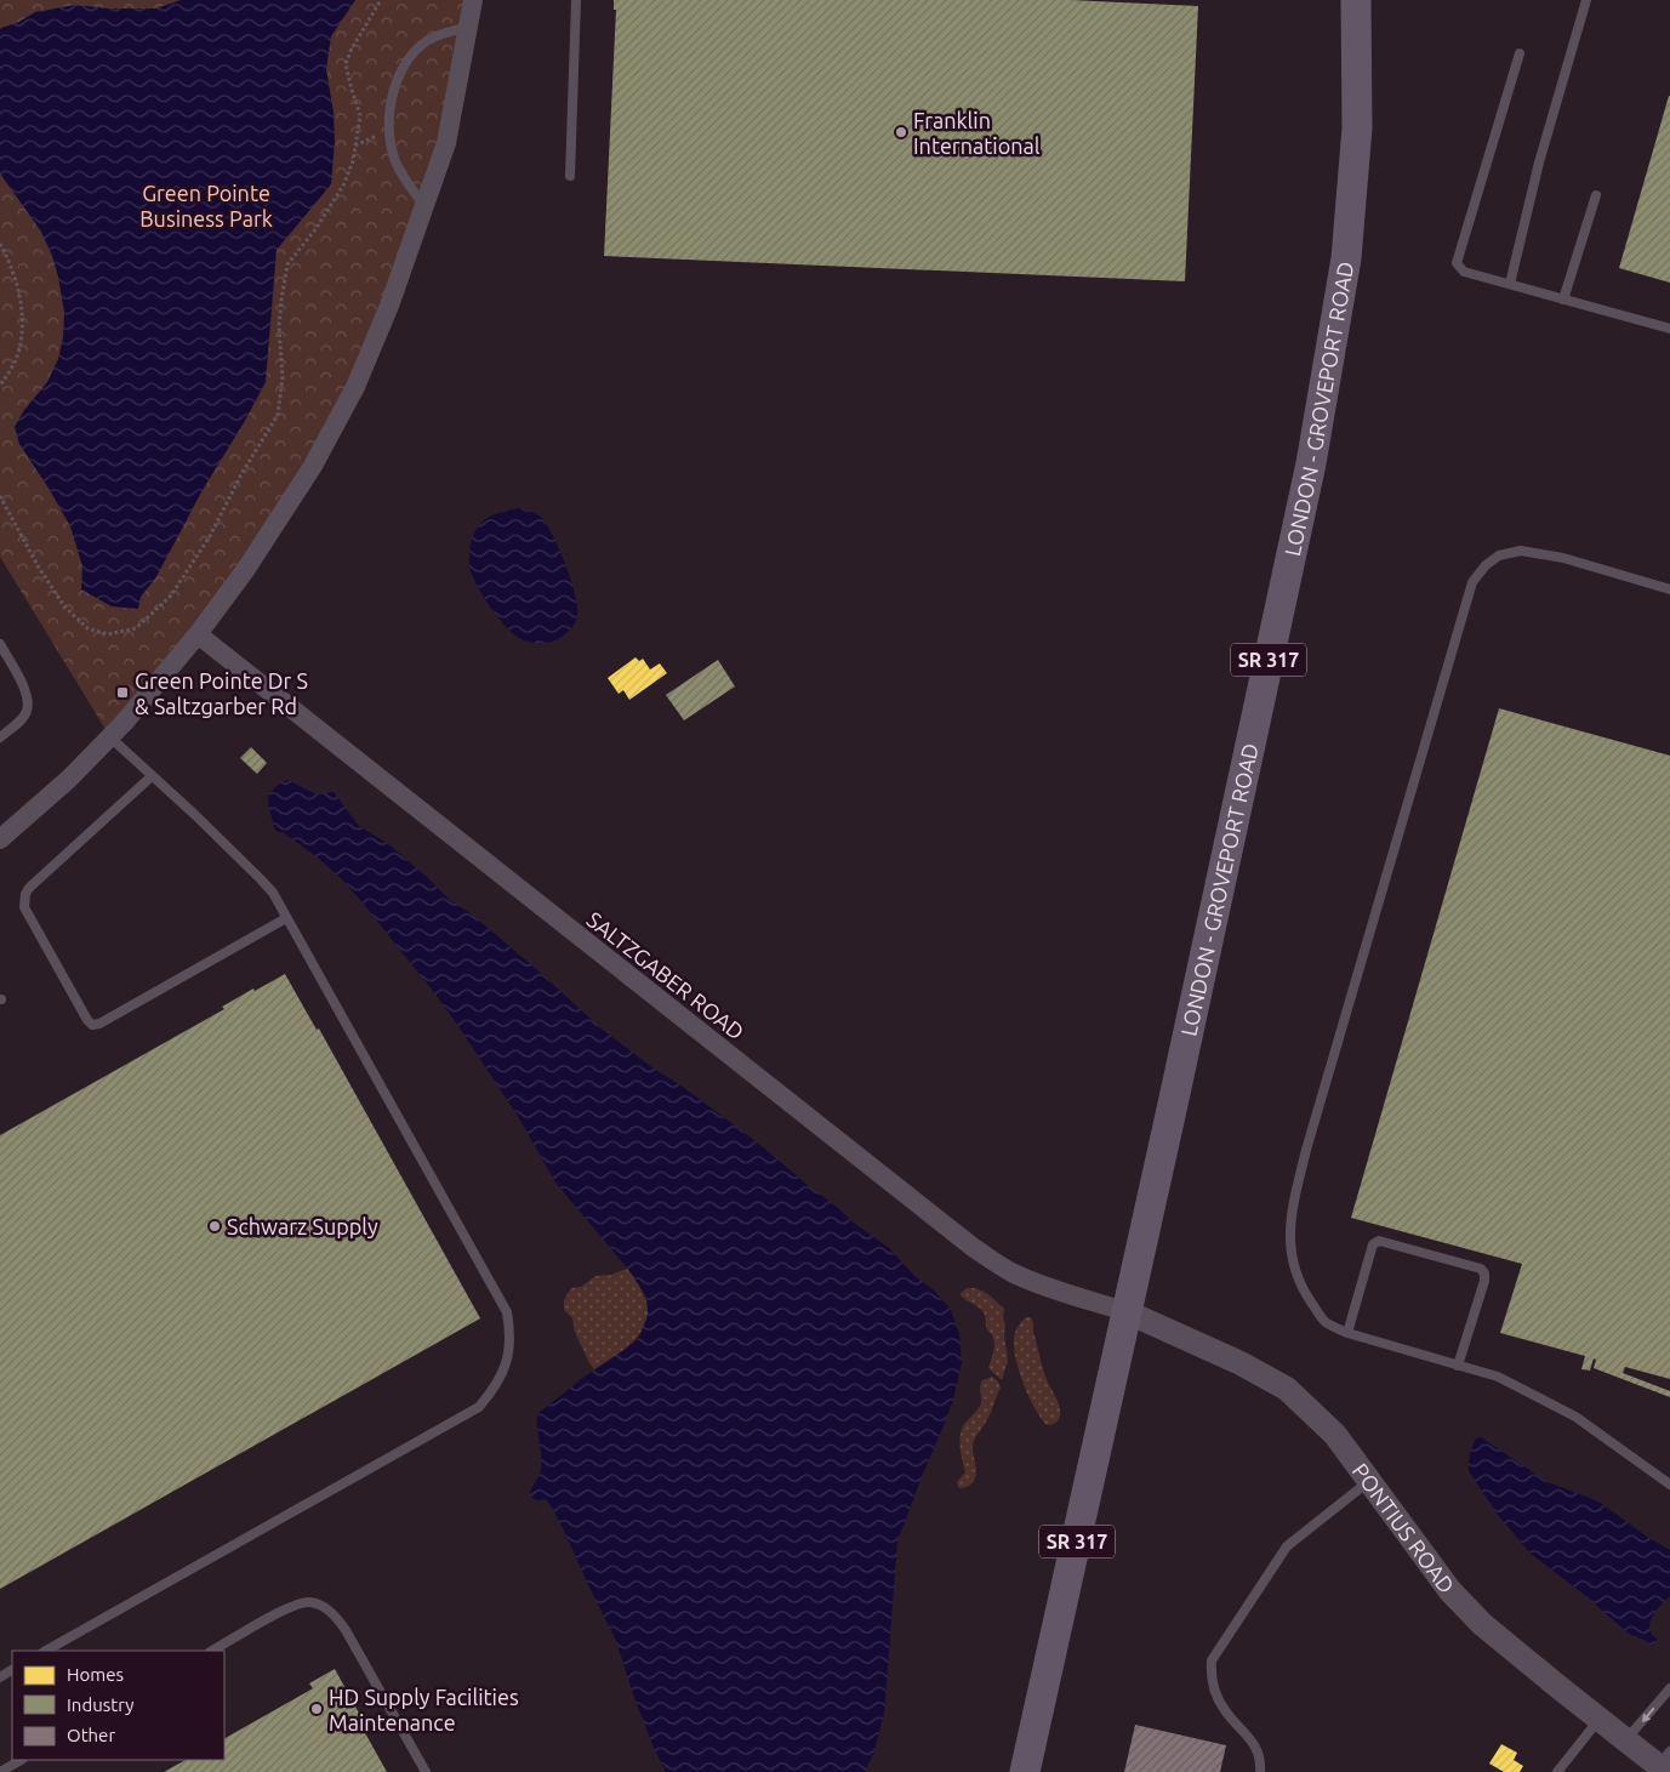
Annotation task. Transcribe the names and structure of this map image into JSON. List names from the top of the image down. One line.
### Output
{"streets":{"main road":["LONDON - GROVEPORT ROAD","SR 317"],"street":["SALTZGABER ROAD","PONTIUS ROAD"]},"crossings":[["LONDON - GROVEPORT ROAD","SALTZGABER ROAD"],["LONDON - GROVEPORT ROAD","PONTIUS ROAD"],["SALTZGABER ROAD","PONTIUS ROAD"]],"parks":["Green Pointe Business Park"],"places":{"other":["Franklin International","Schwarz Supply","HD Supply Facilities Maintenance"],"transit":["Green Pointe Dr S & Saltzgarber Rd"]},"legend":["Homes","Industry","Other"]}
